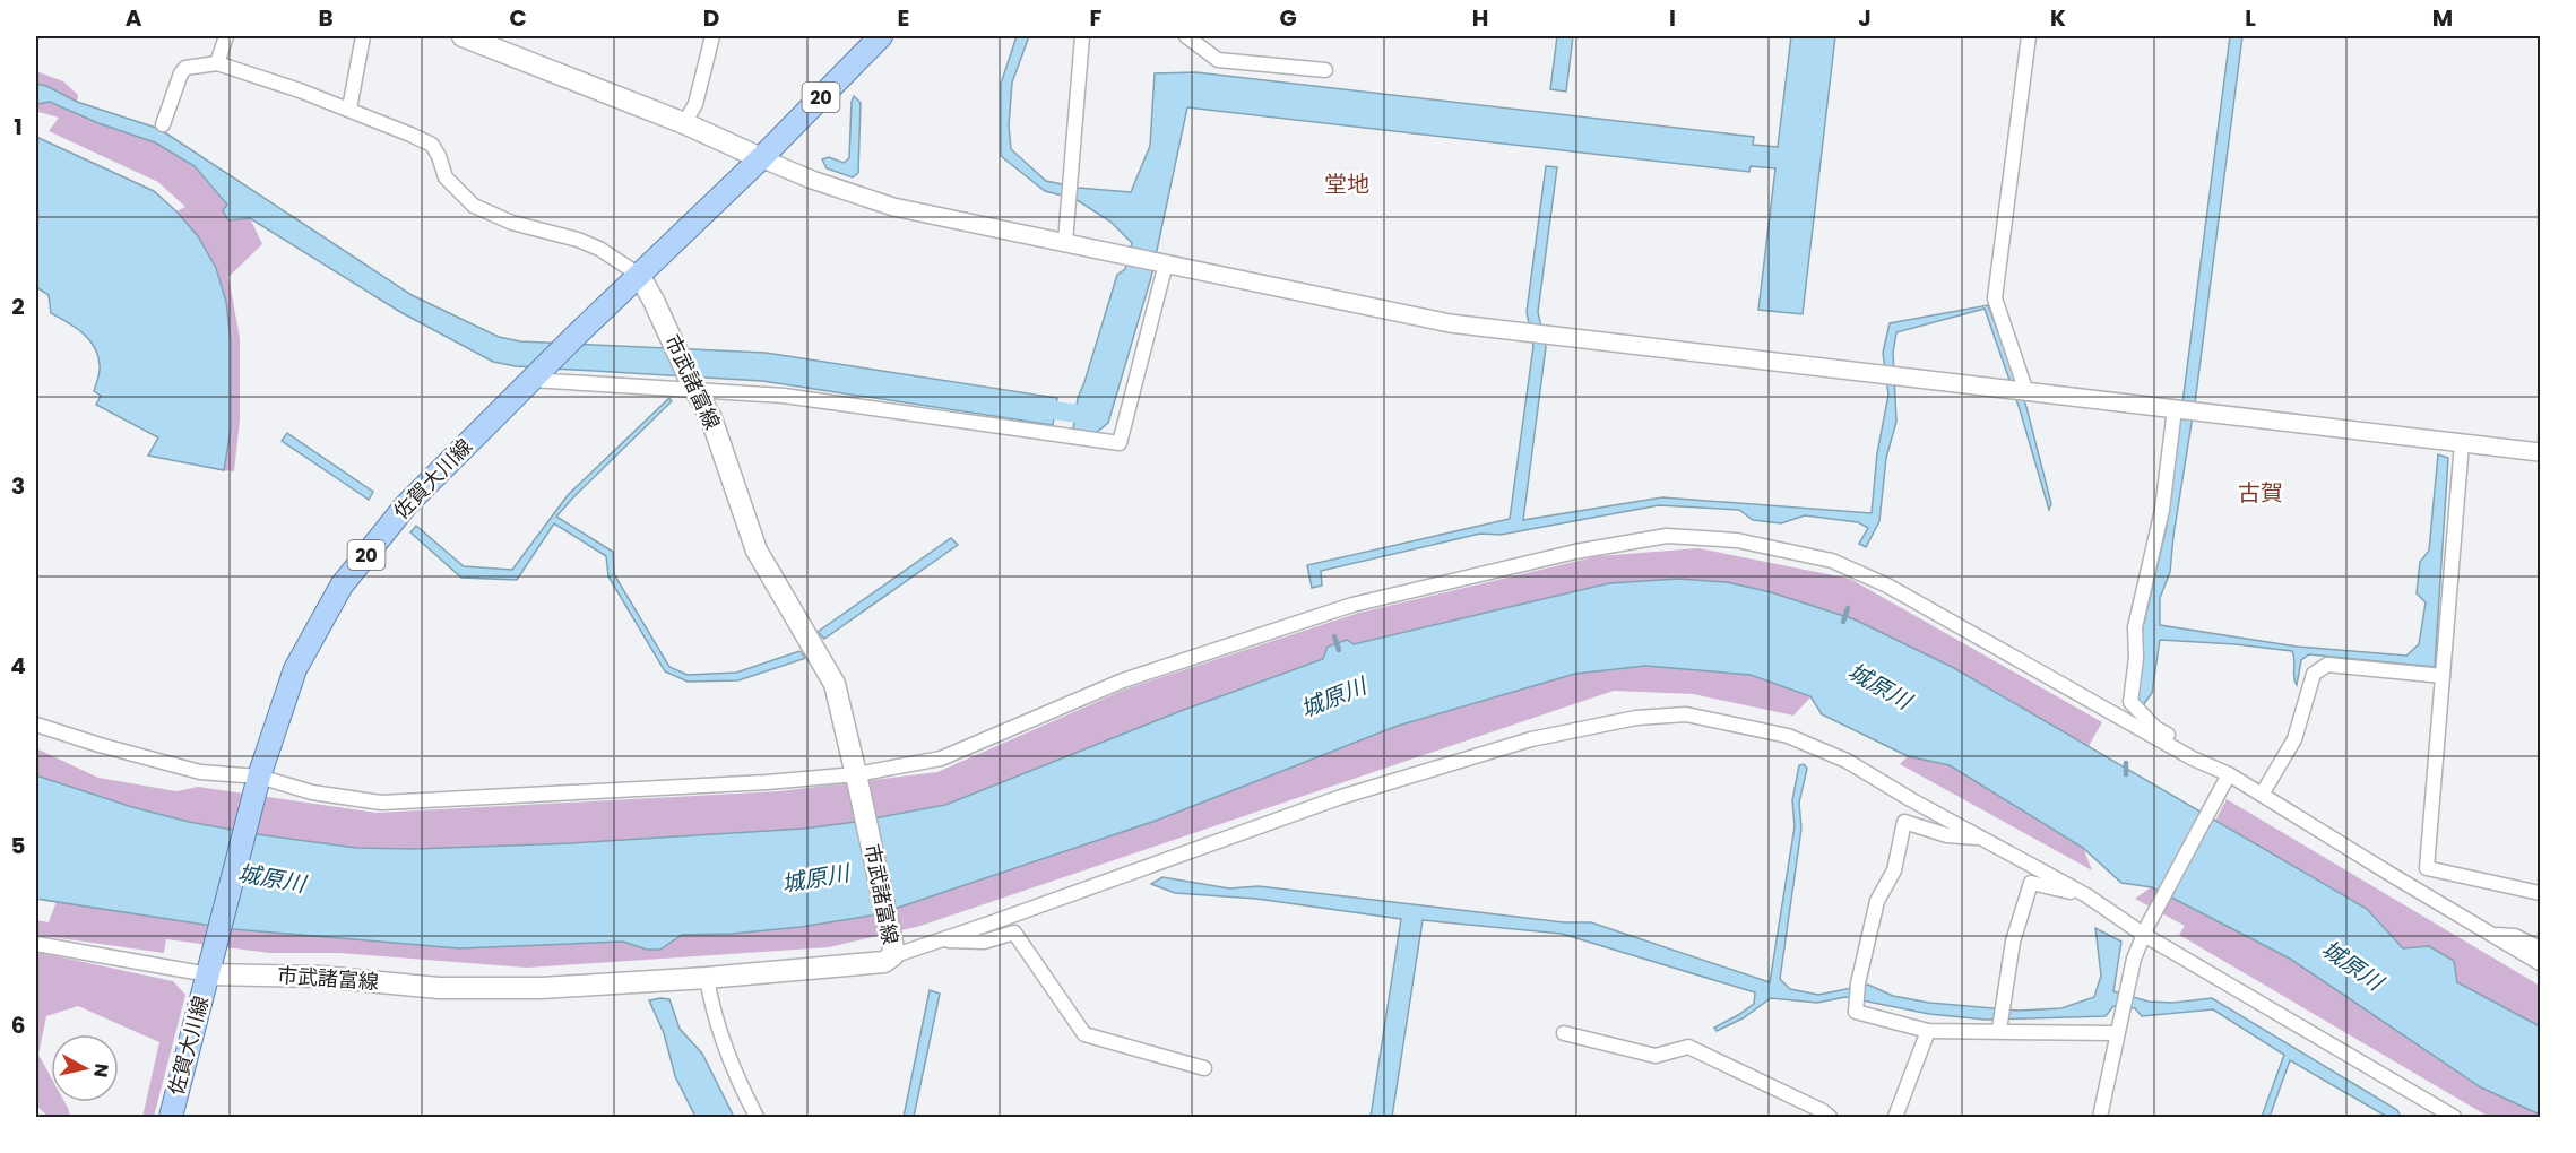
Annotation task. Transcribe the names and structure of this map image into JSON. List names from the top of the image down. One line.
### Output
{"streets":{"main road":["20","市武諸富線","佐賀大川線"]},"crossings":[["20","市武諸富線"],["20","佐賀大川線"],["市武諸富線","佐賀大川線"]],"districts":["堂地","古賀"],"water":["城原川"],"north":"right","grid":{"columns":["A","B","C","D","E","F","G","H","I","J","K","L","M"],"rows":["1","2","3","4","5","6"]}}
